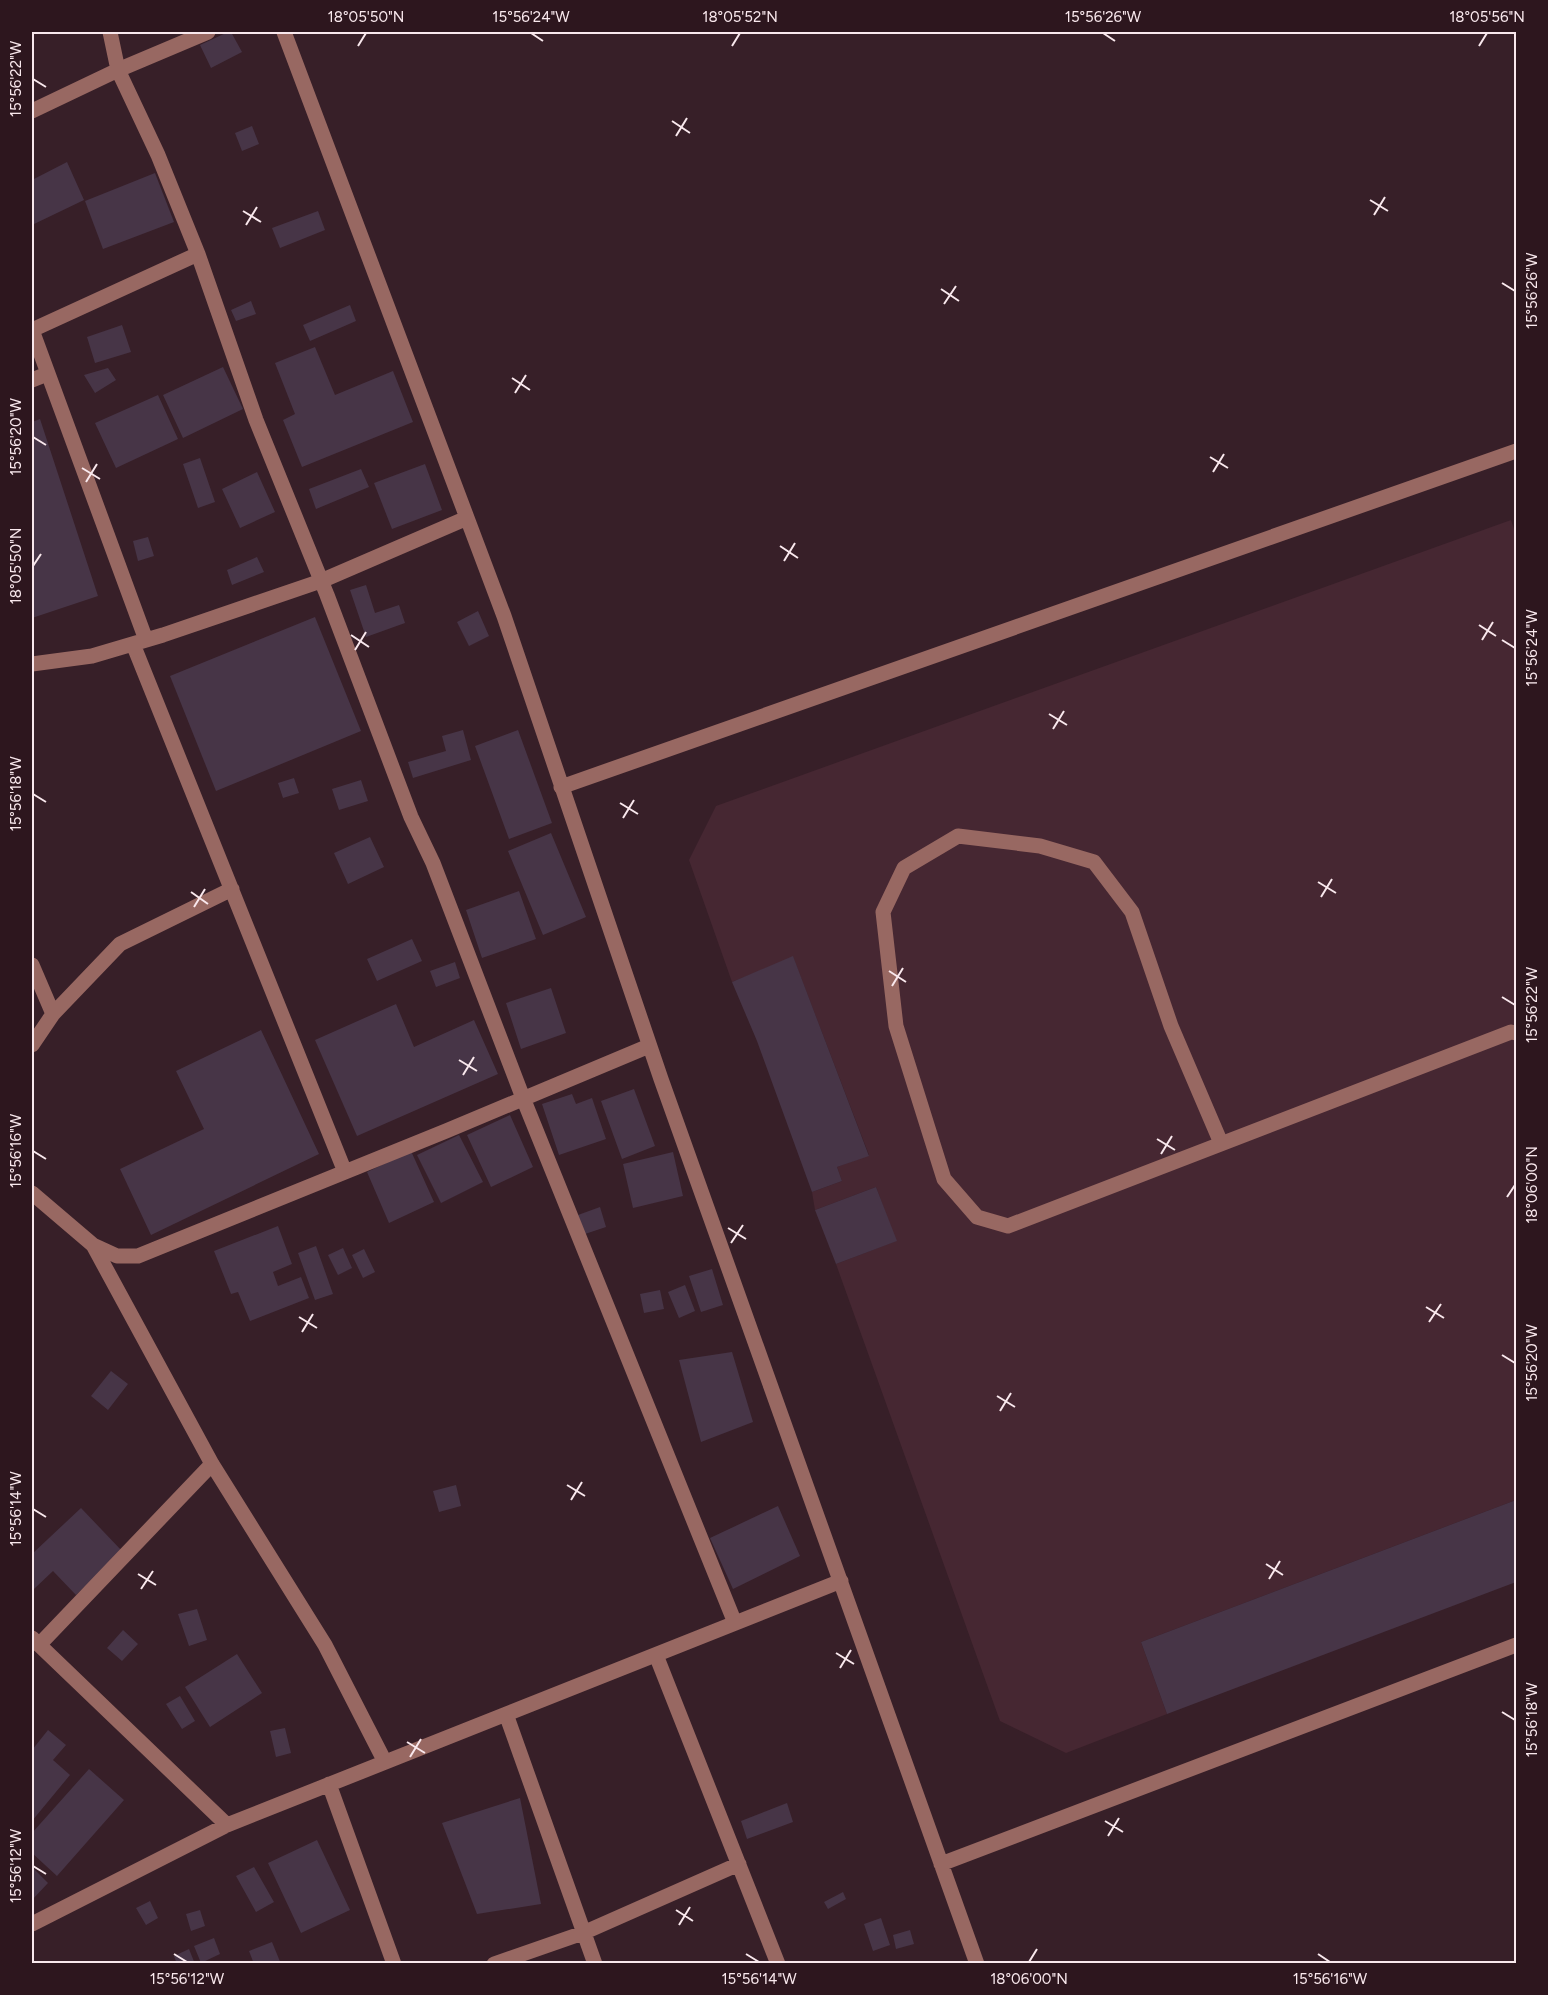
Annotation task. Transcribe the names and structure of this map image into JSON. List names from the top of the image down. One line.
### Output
{"coordinates":["18°05'50\"N","15°56'24\"W","18°05'52\"N","15°56'26\"W","18°05'56\"N","15°56'22\"W","15°56'20\"W","15°56'18\"W","15°56'16\"W","18°06'00\"N","15°56'14\"W","15°56'12\"W"]}
